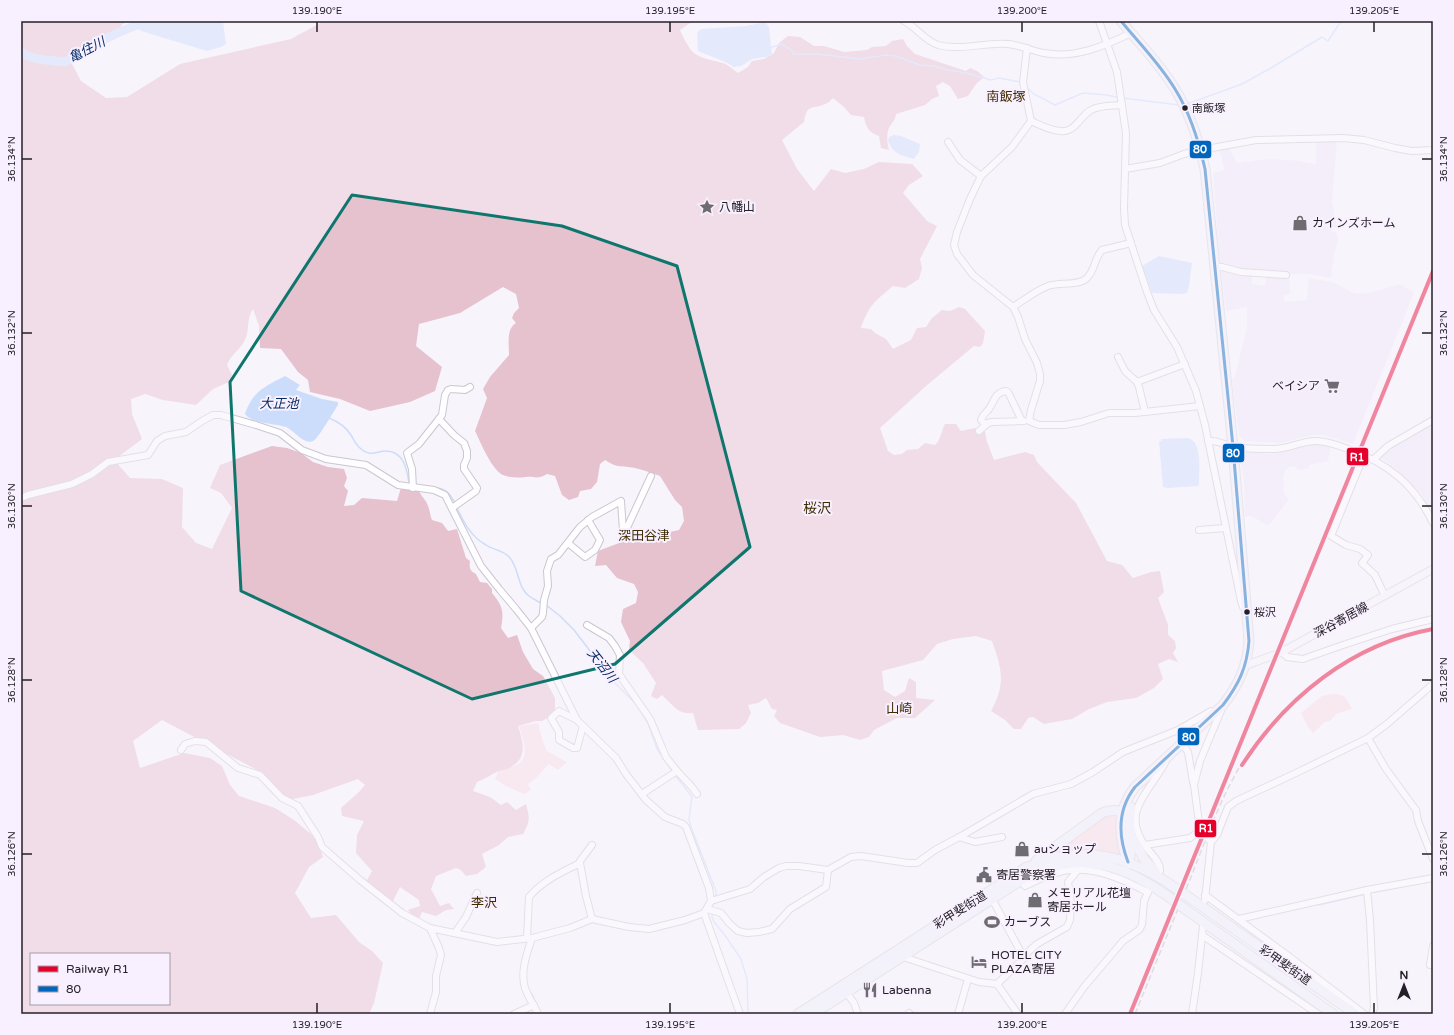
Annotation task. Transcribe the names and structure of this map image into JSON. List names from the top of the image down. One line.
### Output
{"streets":{"highway":["彩甲斐街道"],"main road":["深谷寄居線"]},"districts":["南飯塚","桜沢","深田谷津","山崎","李沢"],"water":["亀住川","大正池","天沼川"],"places":{"other":["南飯塚","桜沢"],"place":["八幡山"],"shop":["カインズホーム","auショップ","メモリアル花壇 寄居ホール"],"supermarket":["ベイシア"],"public building":["寄居警察署"],"sports":["カーブス"],"hotel":["HOTEL CITY PLAZA寄居"],"restaurant":["Labenna"]},"lines":["transit line 80","rail line R1"],"legend":["Railway R1","80"],"north":"top","coordinates":["139.190°E","139.195°E","139.200°E","139.205°E","36.134°N","36.132°N","36.130°N","36.128°N","36.126°N"]}
